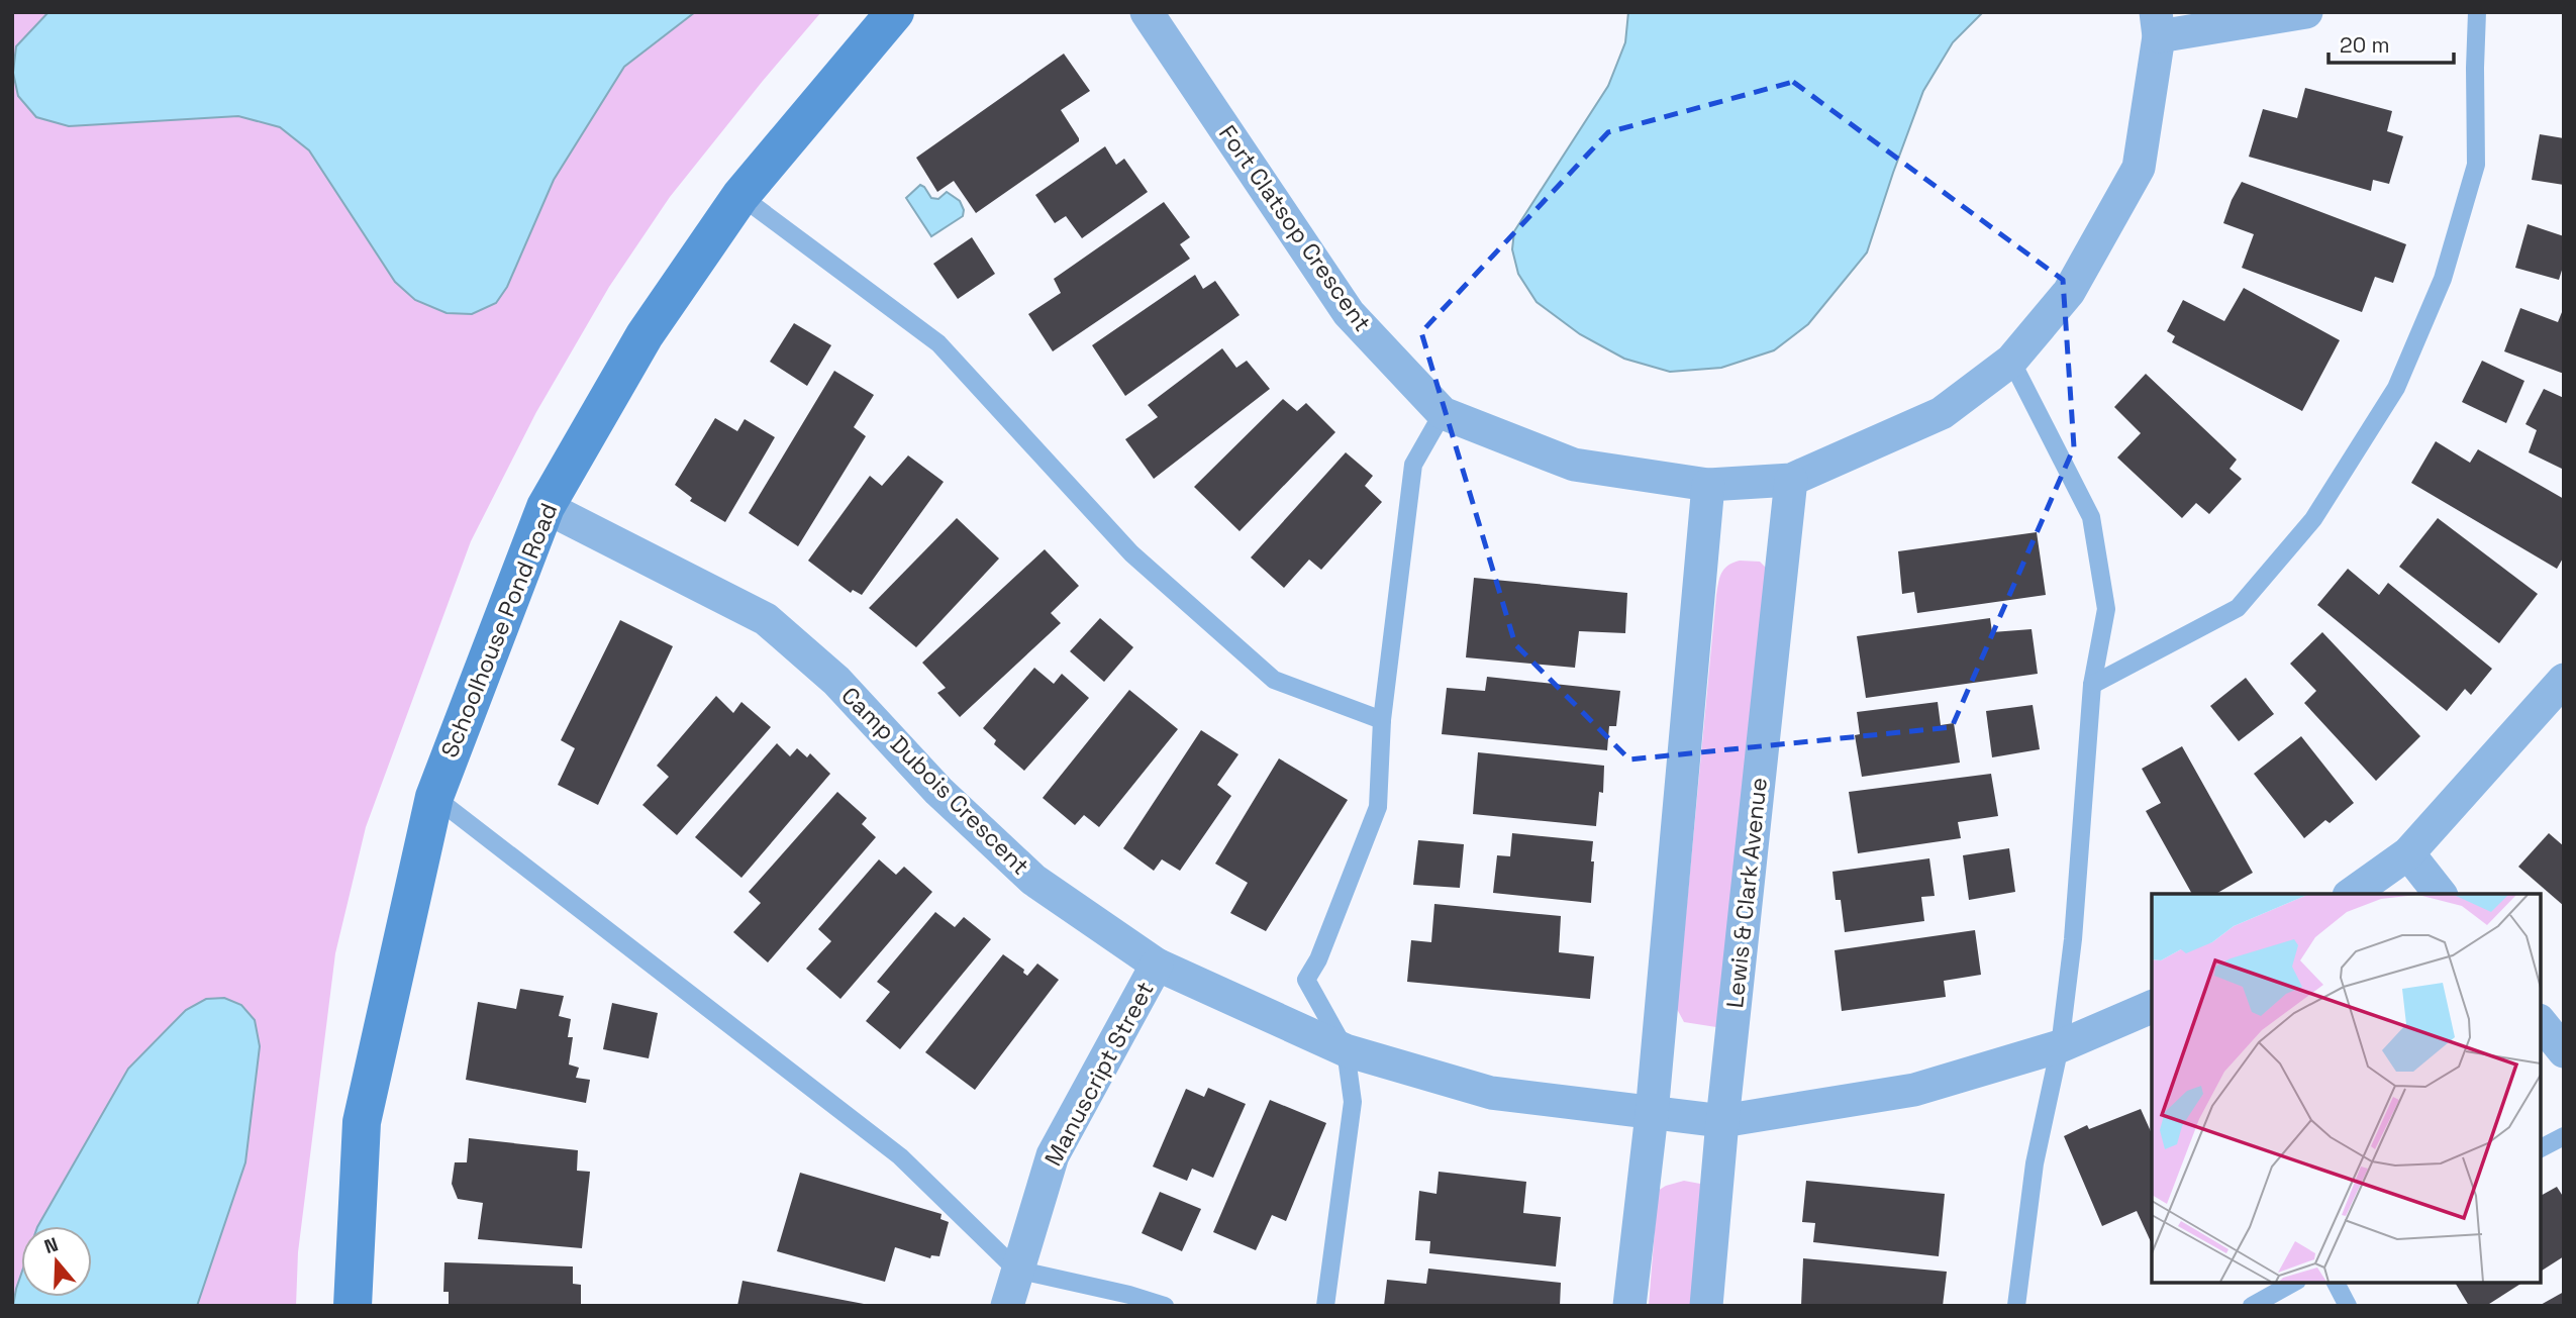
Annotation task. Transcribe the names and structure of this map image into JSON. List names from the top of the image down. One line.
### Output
{"streets":{"street":["Fort Clatsop Crescent","Schoolhouse Pond Road","Camp Dubois Crescent","Lewis & Clark Avenue","Manuscript Street"]},"crossings":[["Fort Clatsop Crescent","Lewis & Clark Avenue"],["Schoolhouse Pond Road","Camp Dubois Crescent"],["Camp Dubois Crescent","Lewis & Clark Avenue"],["Camp Dubois Crescent","Manuscript Street"]],"scale_bar":"20 m","north":"top"}
